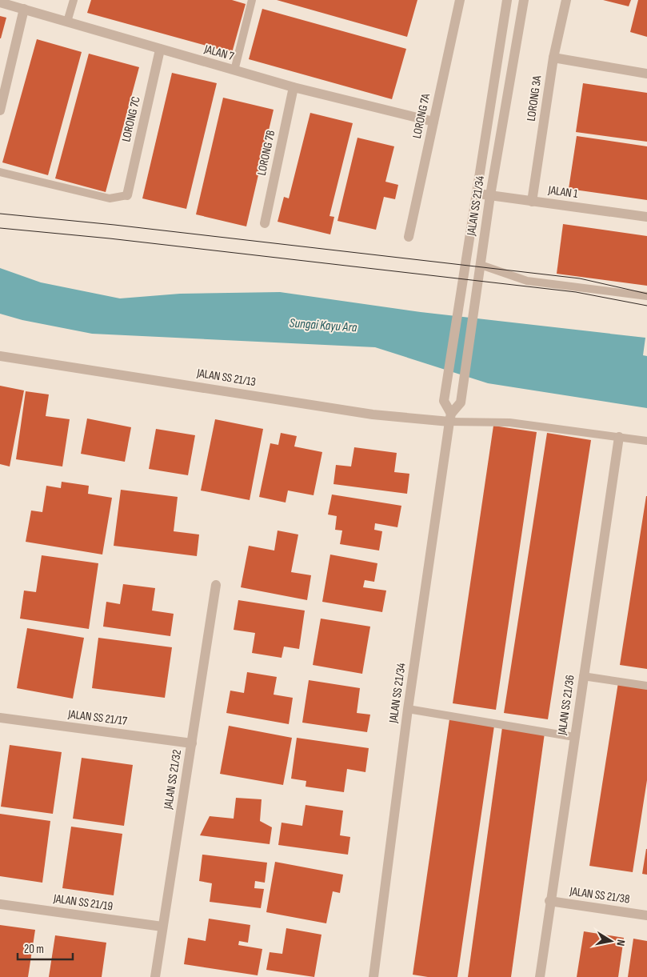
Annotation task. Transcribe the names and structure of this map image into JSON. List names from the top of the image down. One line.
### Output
{"streets":{"street":["JALAN 7","LORONG 3A","LORONG 7A","LORONG 7C","LORONG 7B","JALAN 1","JALAN SS 21/34","JALAN SS 21/13","JALAN SS 21/36","JALAN SS 21/17","JALAN SS 21/32","JALAN SS 21/38","JALAN SS 21/19"]},"crossings":[["JALAN 7","LORONG 7A"],["JALAN 7","LORONG 7C"],["JALAN 7","LORONG 7B"],["LORONG 3A","JALAN 1"],["JALAN 1","JALAN SS 21/34"],["JALAN SS 21/34","JALAN SS 21/13"],["JALAN SS 21/36","JALAN SS 21/38"],["JALAN SS 21/17","JALAN SS 21/32"],["JALAN SS 21/32","JALAN SS 21/19"]],"water":["Sungai Kayu Ara"],"scale_bar":"20 m","north":"right"}
